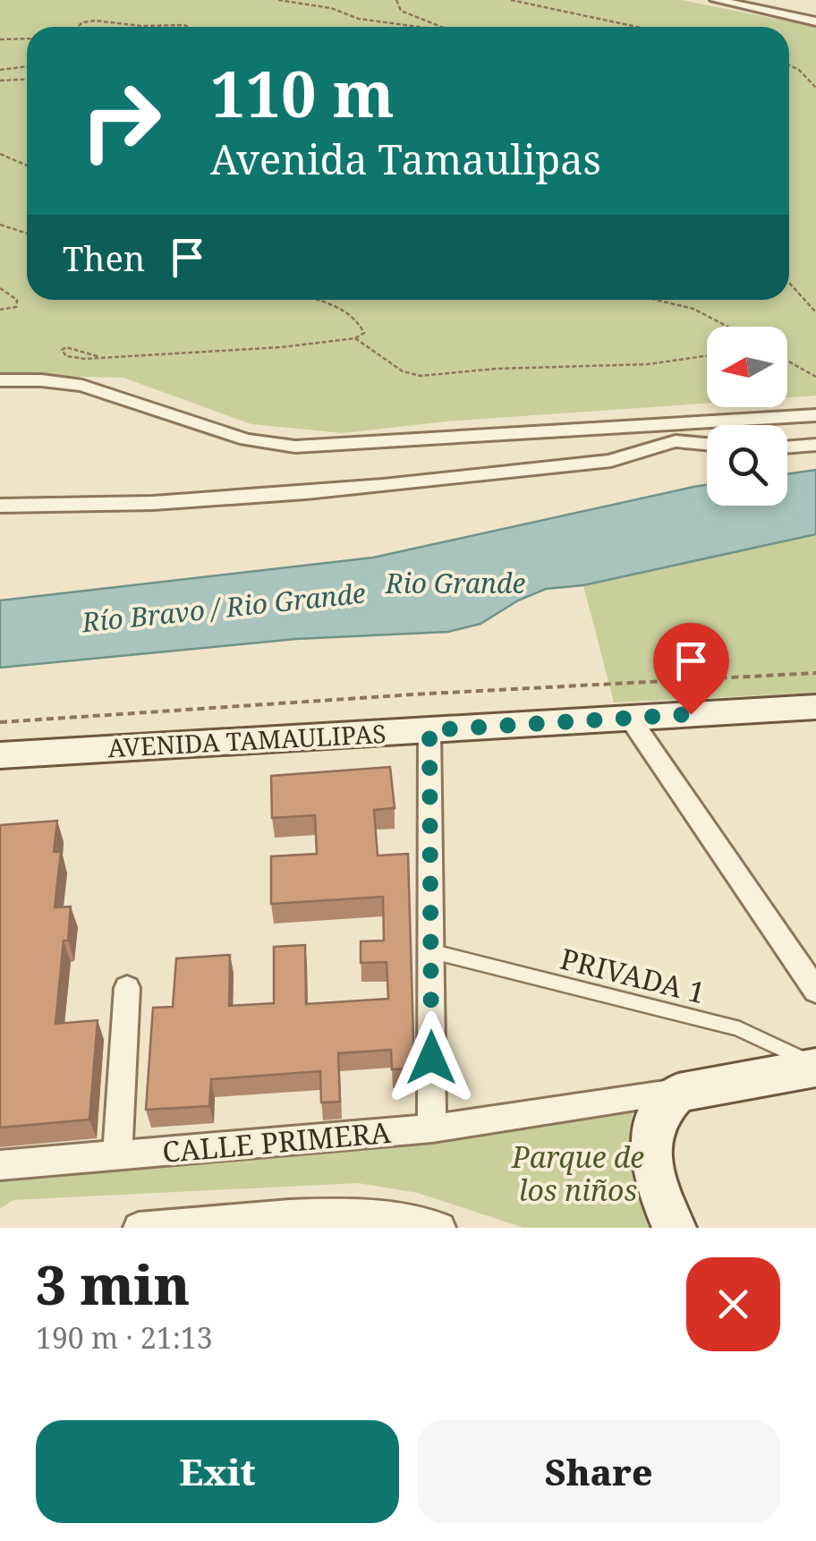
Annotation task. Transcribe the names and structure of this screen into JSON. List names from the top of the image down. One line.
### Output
{"streets":{"street":["AVENIDA TAMAULIPAS","CALLE PRIMERA"],"lane":["PRIVADA 1"]},"crossings":[["PRIVADA 1","CALLE PRIMERA"]],"water":["Rio Grande","Río Bravo / Rio Grande"],"parks":["Parque de los niños"],"north":"left","page":{"turn":["110 m","Avenida Tamaulipas"],"then":"Then","heading":["3 min","190 m · 21:13"],"buttons":["Exit","Share"]}}
